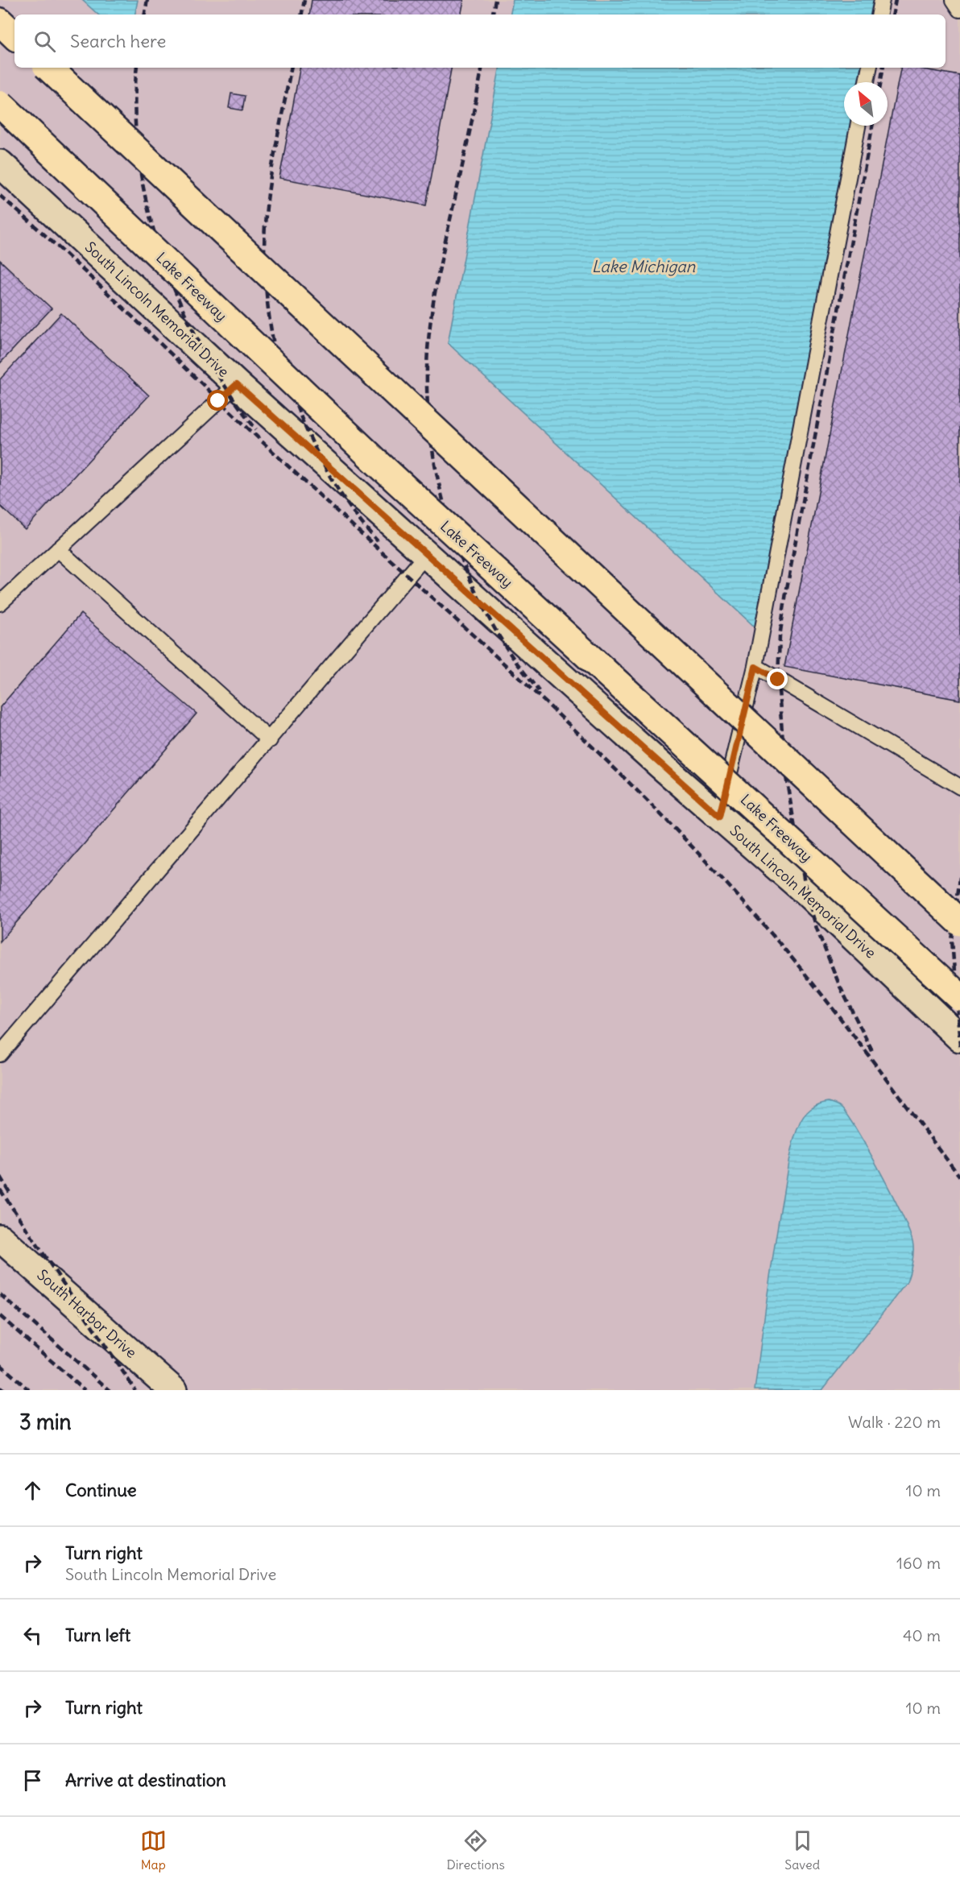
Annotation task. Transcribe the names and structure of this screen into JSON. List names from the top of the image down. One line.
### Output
{"streets":{"highway":["Lake Freeway"],"street":["South Lincoln Memorial Drive","South Harbor Drive"]},"water":["Lake Michigan"],"north":"top left","page":{"search":"Search here","heading":["3 min","Walk · 220 m"],"list":[["Continue","10 m"],["Turn right","South Lincoln Memorial Drive","160 m"],["Turn left","40 m"],["Turn right","10 m"],"Arrive at destination"],"nav":["Map","Directions","Saved"]}}
